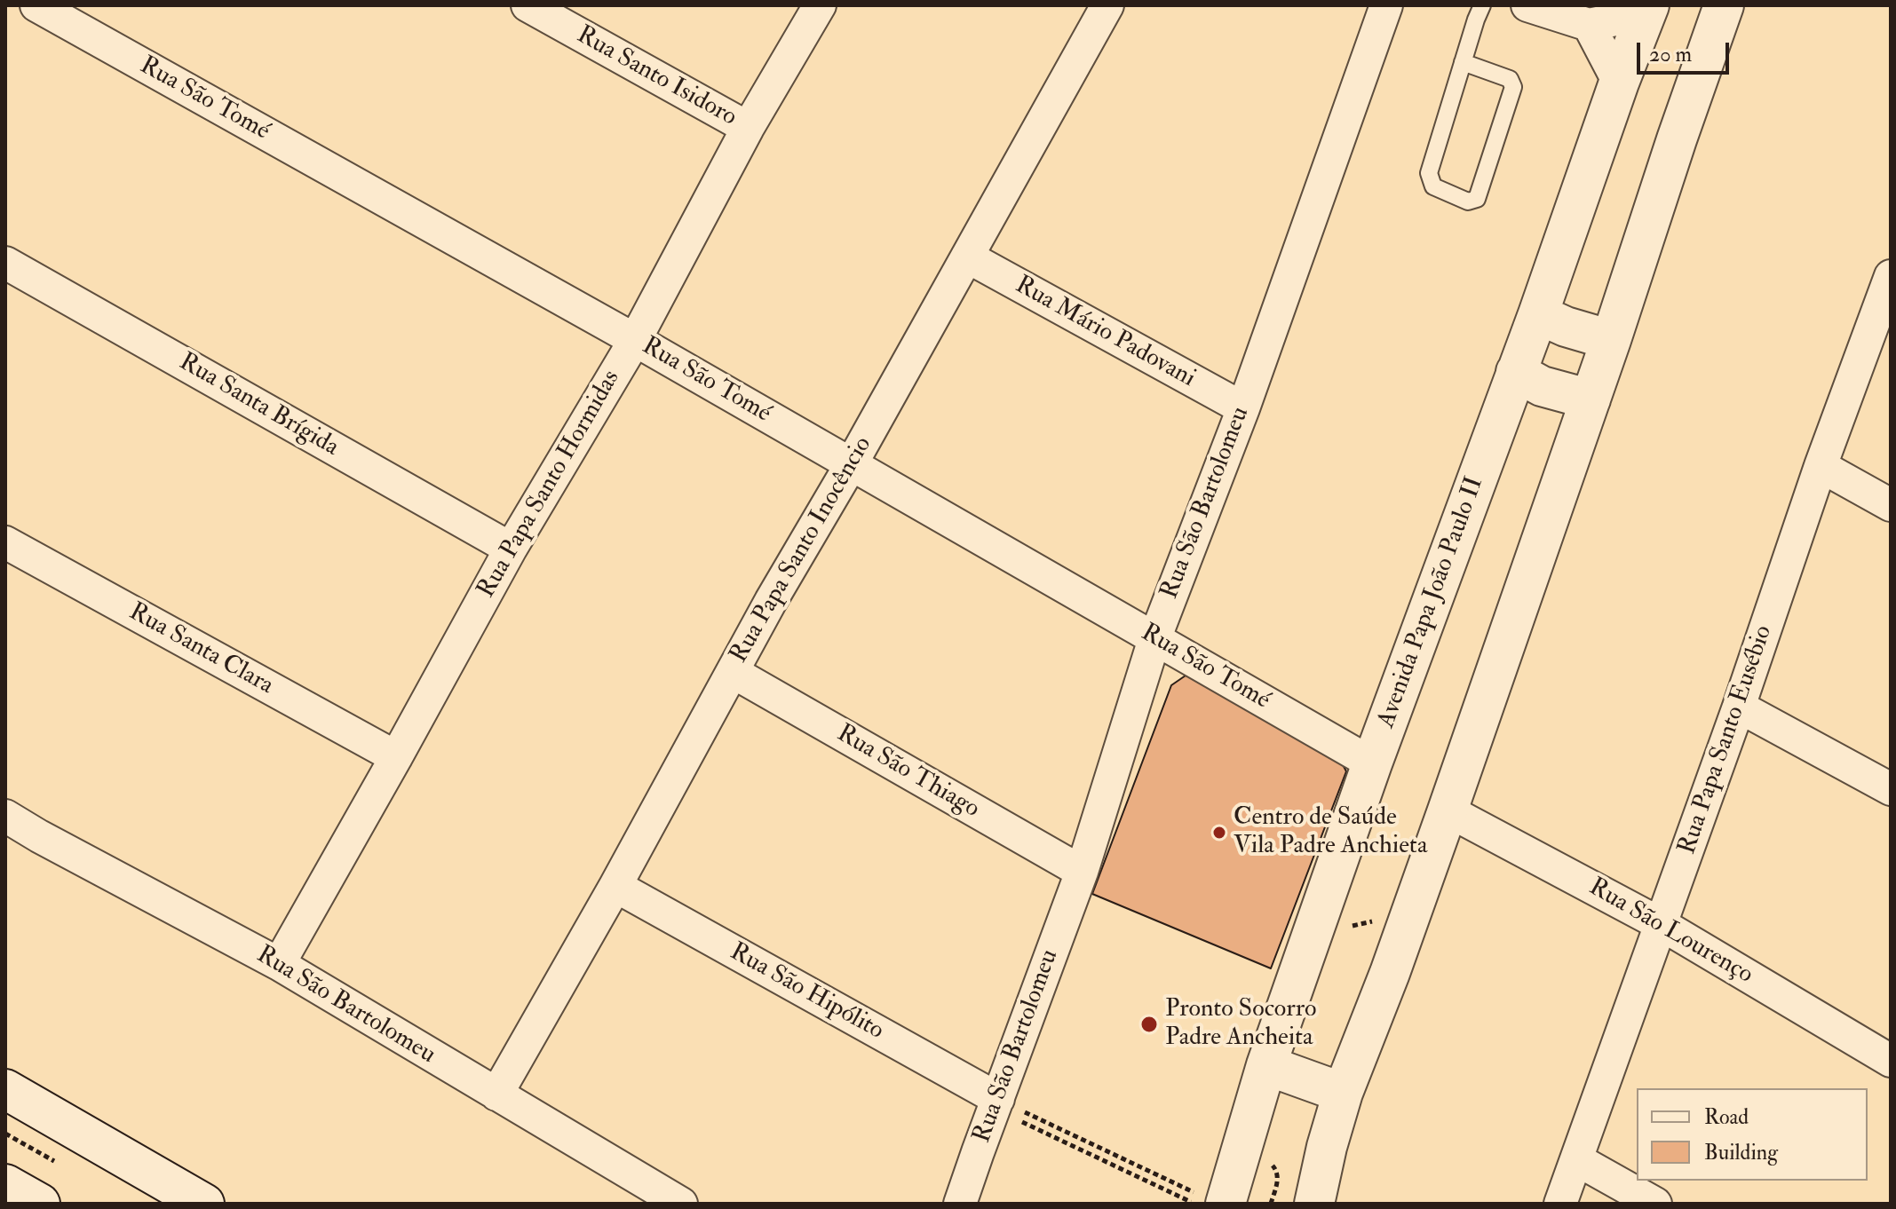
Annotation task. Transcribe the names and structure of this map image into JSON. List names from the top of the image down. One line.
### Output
{"streets":{"street":["Rua Santo Isidoro","Rua São Tomé","Rua Mário Padovani","Rua Santa Brígida","Rua Papa Santo Hormidas","Rua São Bartolomeu","Rua Papa Santo Inocêncio","Avenida Papa João Paulo II","Rua Santa Clara","Rua Papa Santo Eusébio","Rua São Thiago","Rua São Lourenço","Rua São Hipólito"]},"crossings":[["Rua Santo Isidoro","Rua Papa Santo Hormidas"],["Rua São Tomé","Rua Papa Santo Hormidas"],["Rua São Tomé","Rua São Bartolomeu"],["Rua São Tomé","Rua Papa Santo Inocêncio"],["Rua São Tomé","Avenida Papa João Paulo II"],["Rua Mário Padovani","Rua São Bartolomeu"],["Rua Mário Padovani","Rua Papa Santo Inocêncio"],["Rua Santa Brígida","Rua Papa Santo Hormidas"],["Rua Papa Santo Hormidas","Rua São Bartolomeu"],["Rua Papa Santo Hormidas","Rua Santa Clara"],["Rua São Bartolomeu","Rua Papa Santo Inocêncio"],["Rua São Bartolomeu","Rua São Thiago"],["Rua São Bartolomeu","Rua São Hipólito"],["Rua Papa Santo Inocêncio","Rua São Thiago"],["Rua Papa Santo Inocêncio","Rua São Hipólito"],["Rua Papa Santo Eusébio","Rua São Lourenço"]],"places":["Centro de Saúde Vila Padre Anchieta","Pronto Socorro Padre Ancheita"],"legend":["Road","Building"],"scale_bar":"20 m"}
